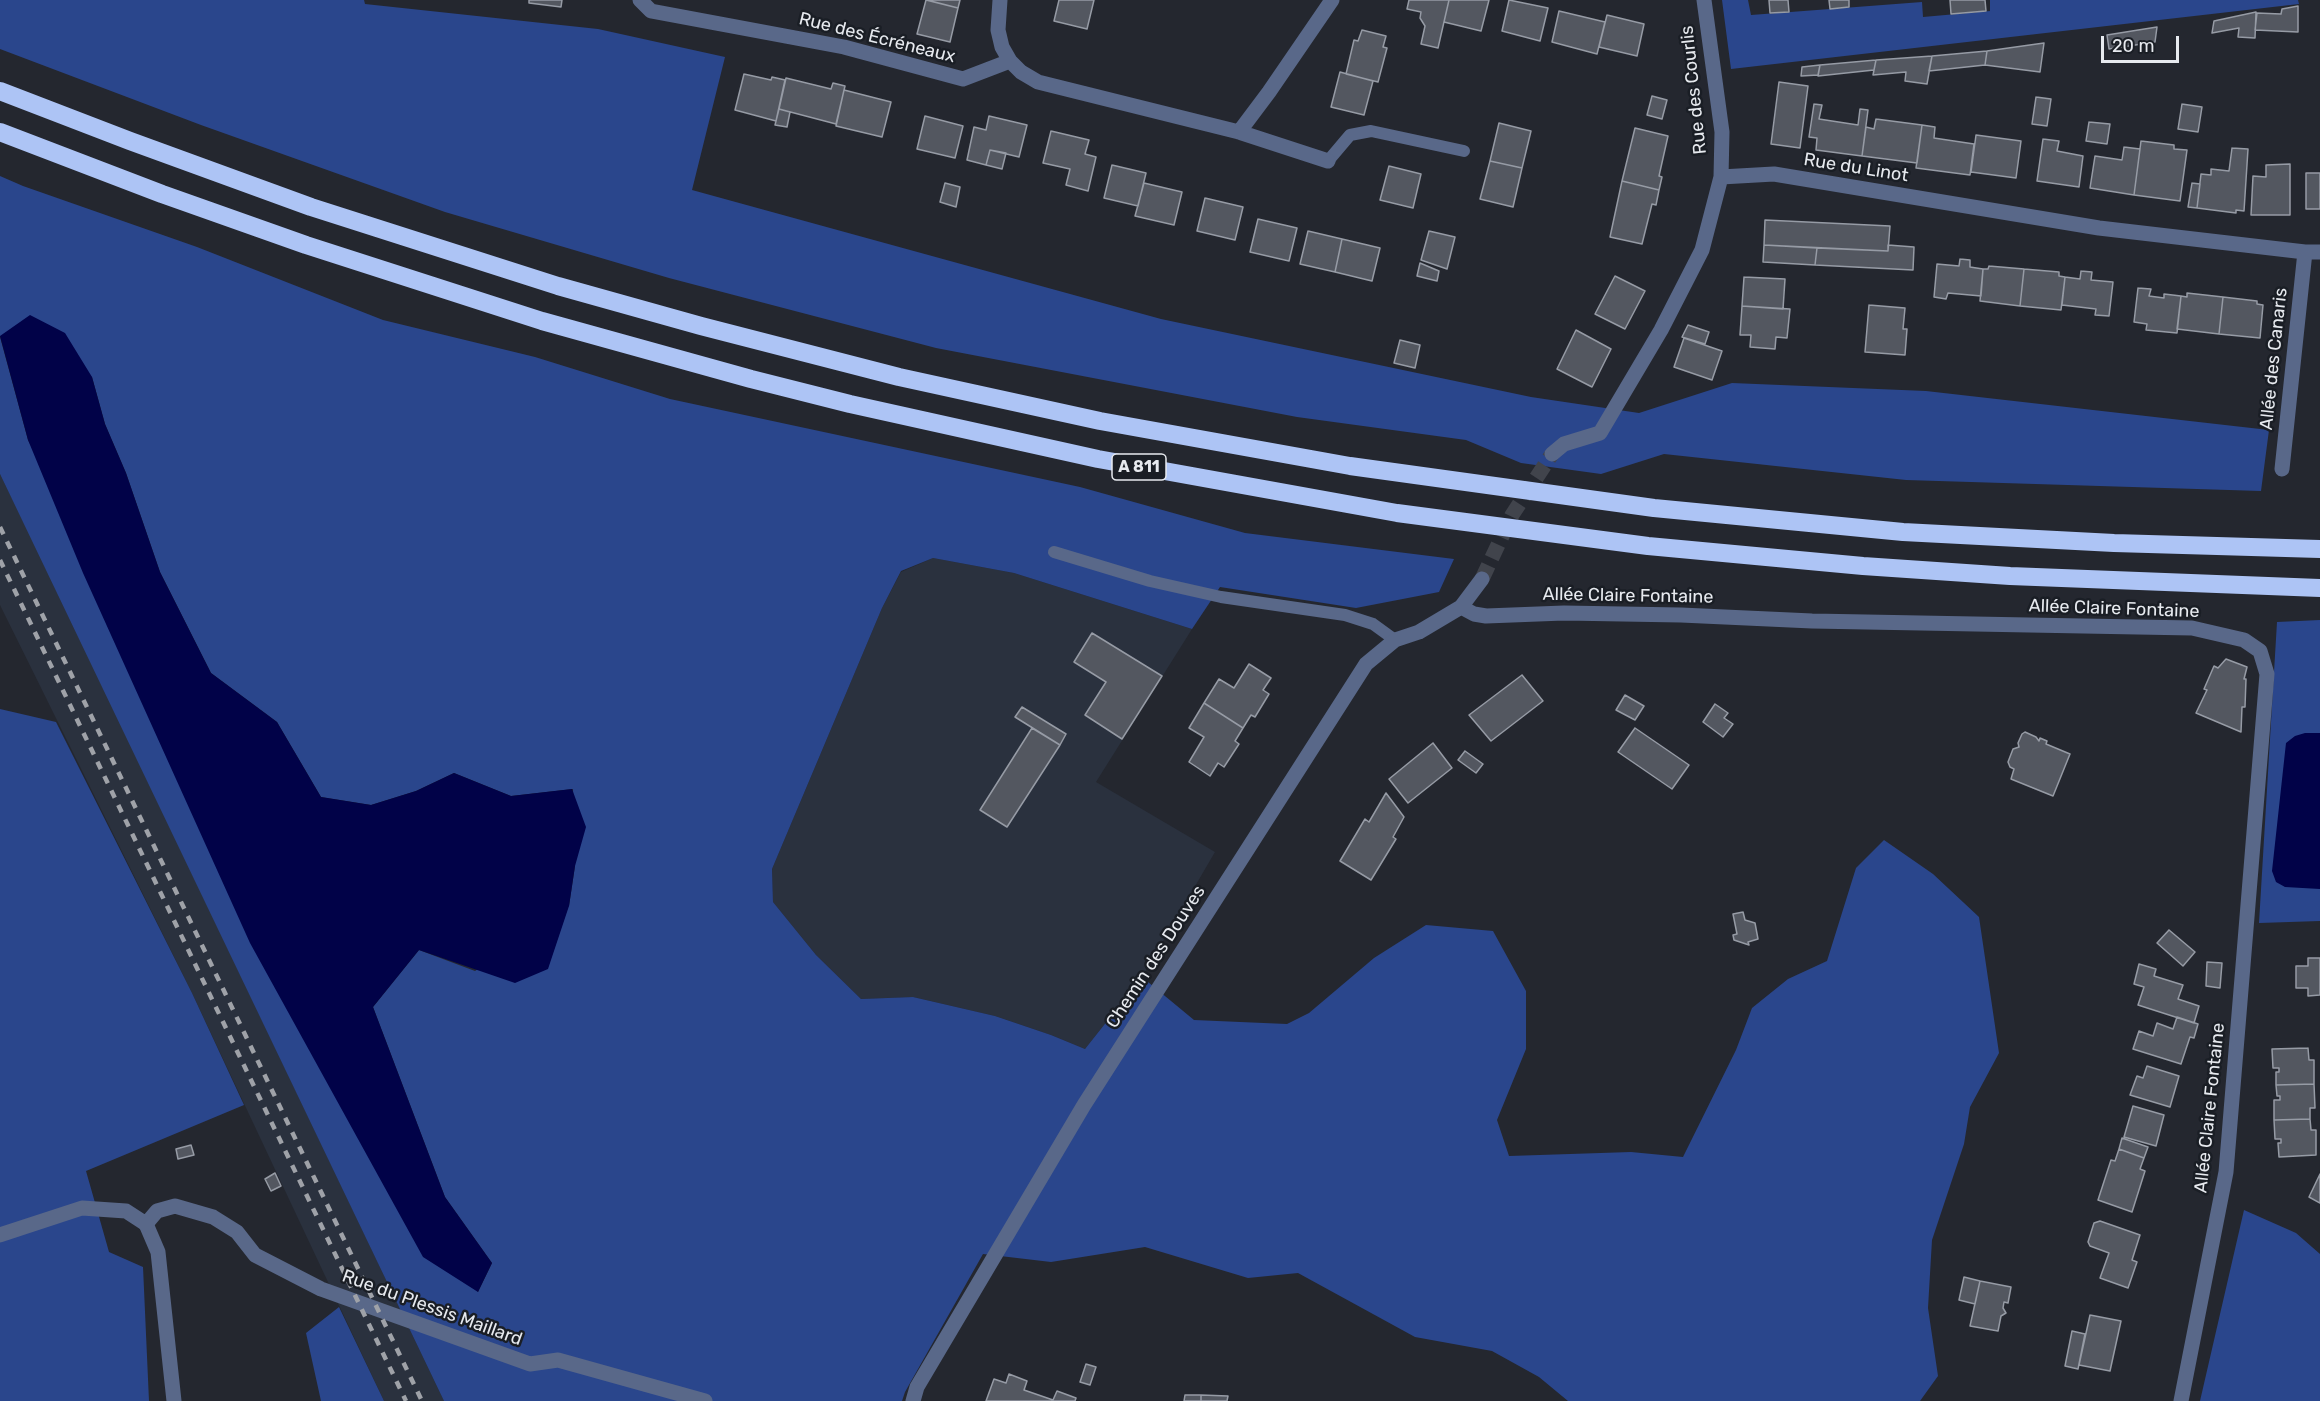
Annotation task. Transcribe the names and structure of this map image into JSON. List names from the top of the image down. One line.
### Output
{"streets":{"highway":["A 811"],"street":["Rue des Écréneaux","Rue des Courlis","Rue du Linot","Allée des Canaris","Allée Claire Fontaine","Chemin des Douves","Rue du Plessis Maillard"]},"crossings":[["Rue des Courlis","Rue du Linot"],["Rue du Linot","Allée des Canaris"],["Allée Claire Fontaine","Chemin des Douves"]],"scale_bar":"20 m"}
